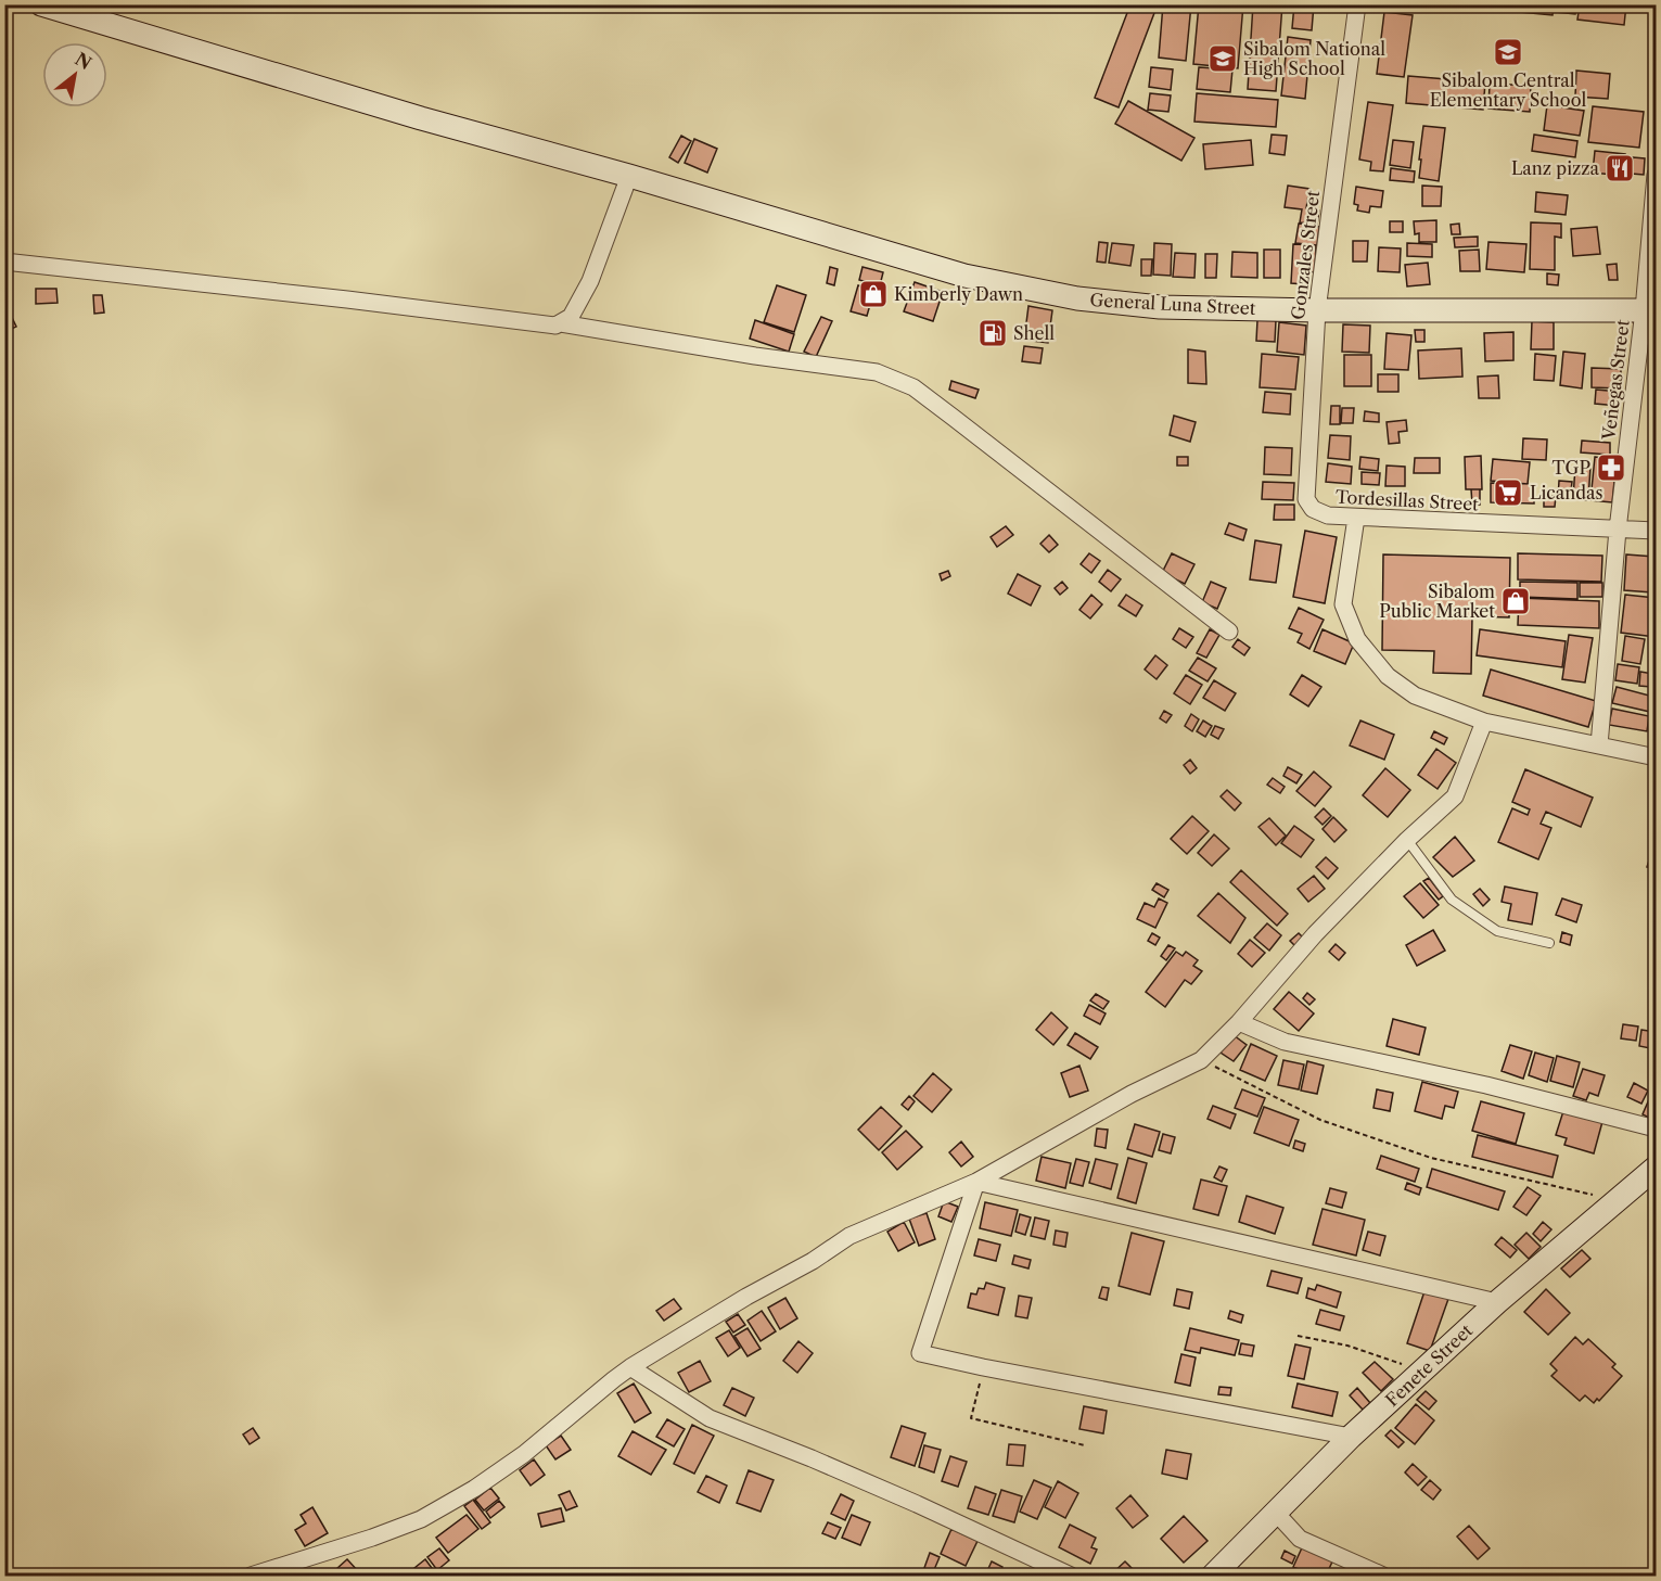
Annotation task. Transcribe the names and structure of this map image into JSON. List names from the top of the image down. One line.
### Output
{"streets":{"main road":["General Luna Street","Fenete Street"],"street":["Gonzales Street","Veñegas Street","Tordesillas Street"]},"crossings":[["Gonzales Street","General Luna Street"],["Gonzales Street","Tordesillas Street"],["General Luna Street","Veñegas Street"],["Veñegas Street","Tordesillas Street"]],"places":{"school or university":["Sibalom Central Elementary School","Sibalom National High School"],"restaurant":["Lanz pizza"],"shop":["Kimberly Dawn","Sibalom Public Market"],"fuel station":["Shell"],"pharmacy":["TGP"],"supermarket":["Licandas"]},"north":"top right"}
